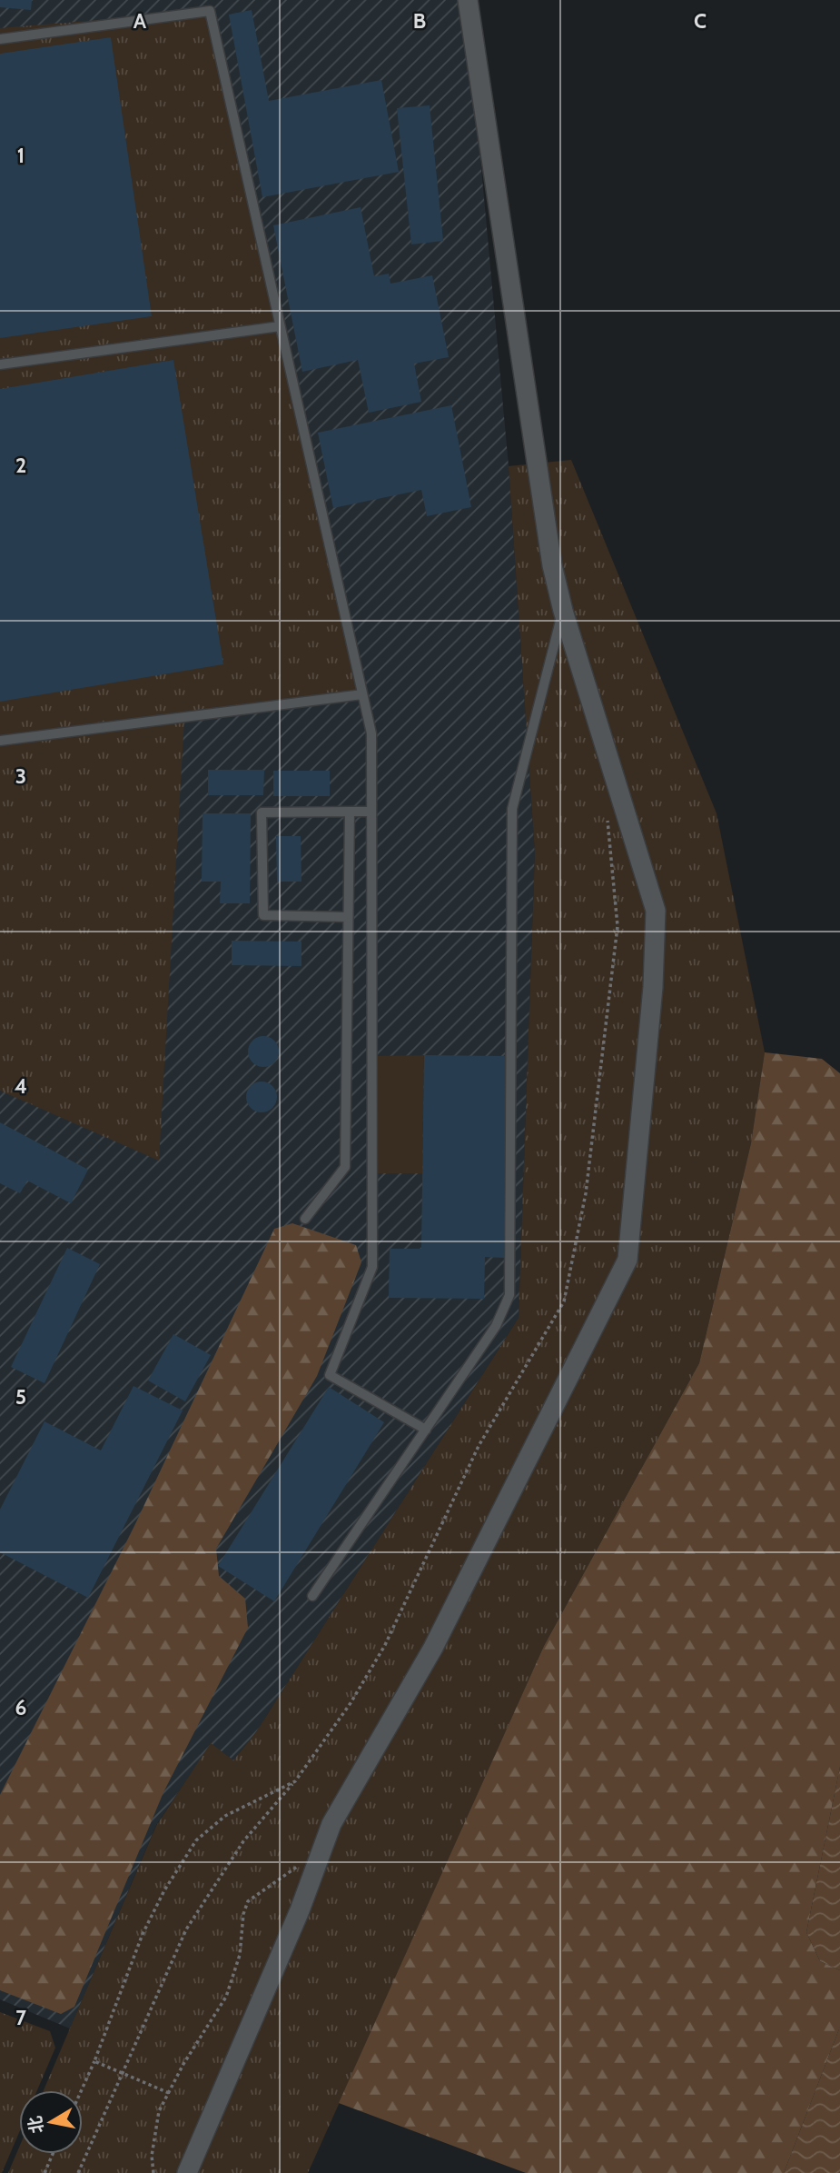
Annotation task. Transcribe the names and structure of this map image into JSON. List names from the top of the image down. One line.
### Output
{"north":"left","grid":{"columns":["A","B","C"],"rows":["1","2","3","4","5","6","7"]}}
